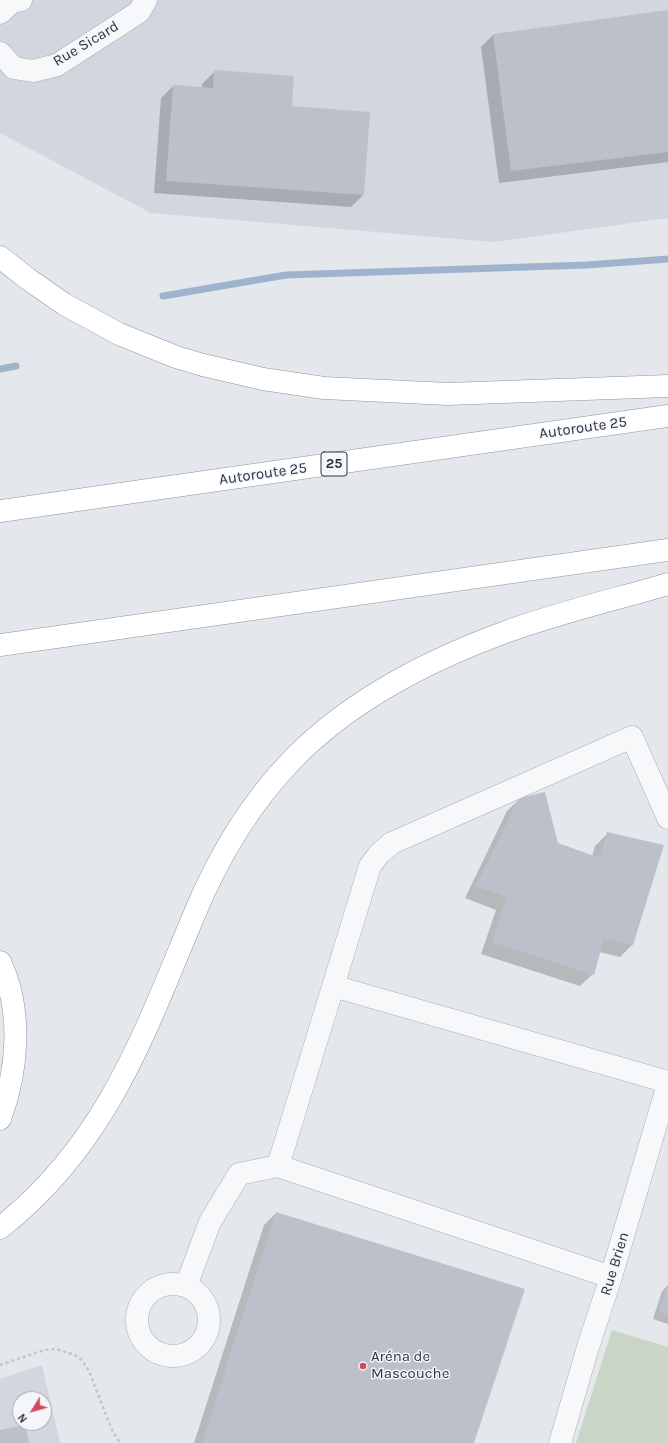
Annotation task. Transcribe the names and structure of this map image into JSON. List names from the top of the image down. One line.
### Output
{"streets":{"highway":["Autoroute 25","25"],"street":["Rue Sicard","Rue Brien"]},"places":["Aréna de Mascouche"],"north":"bottom left"}
